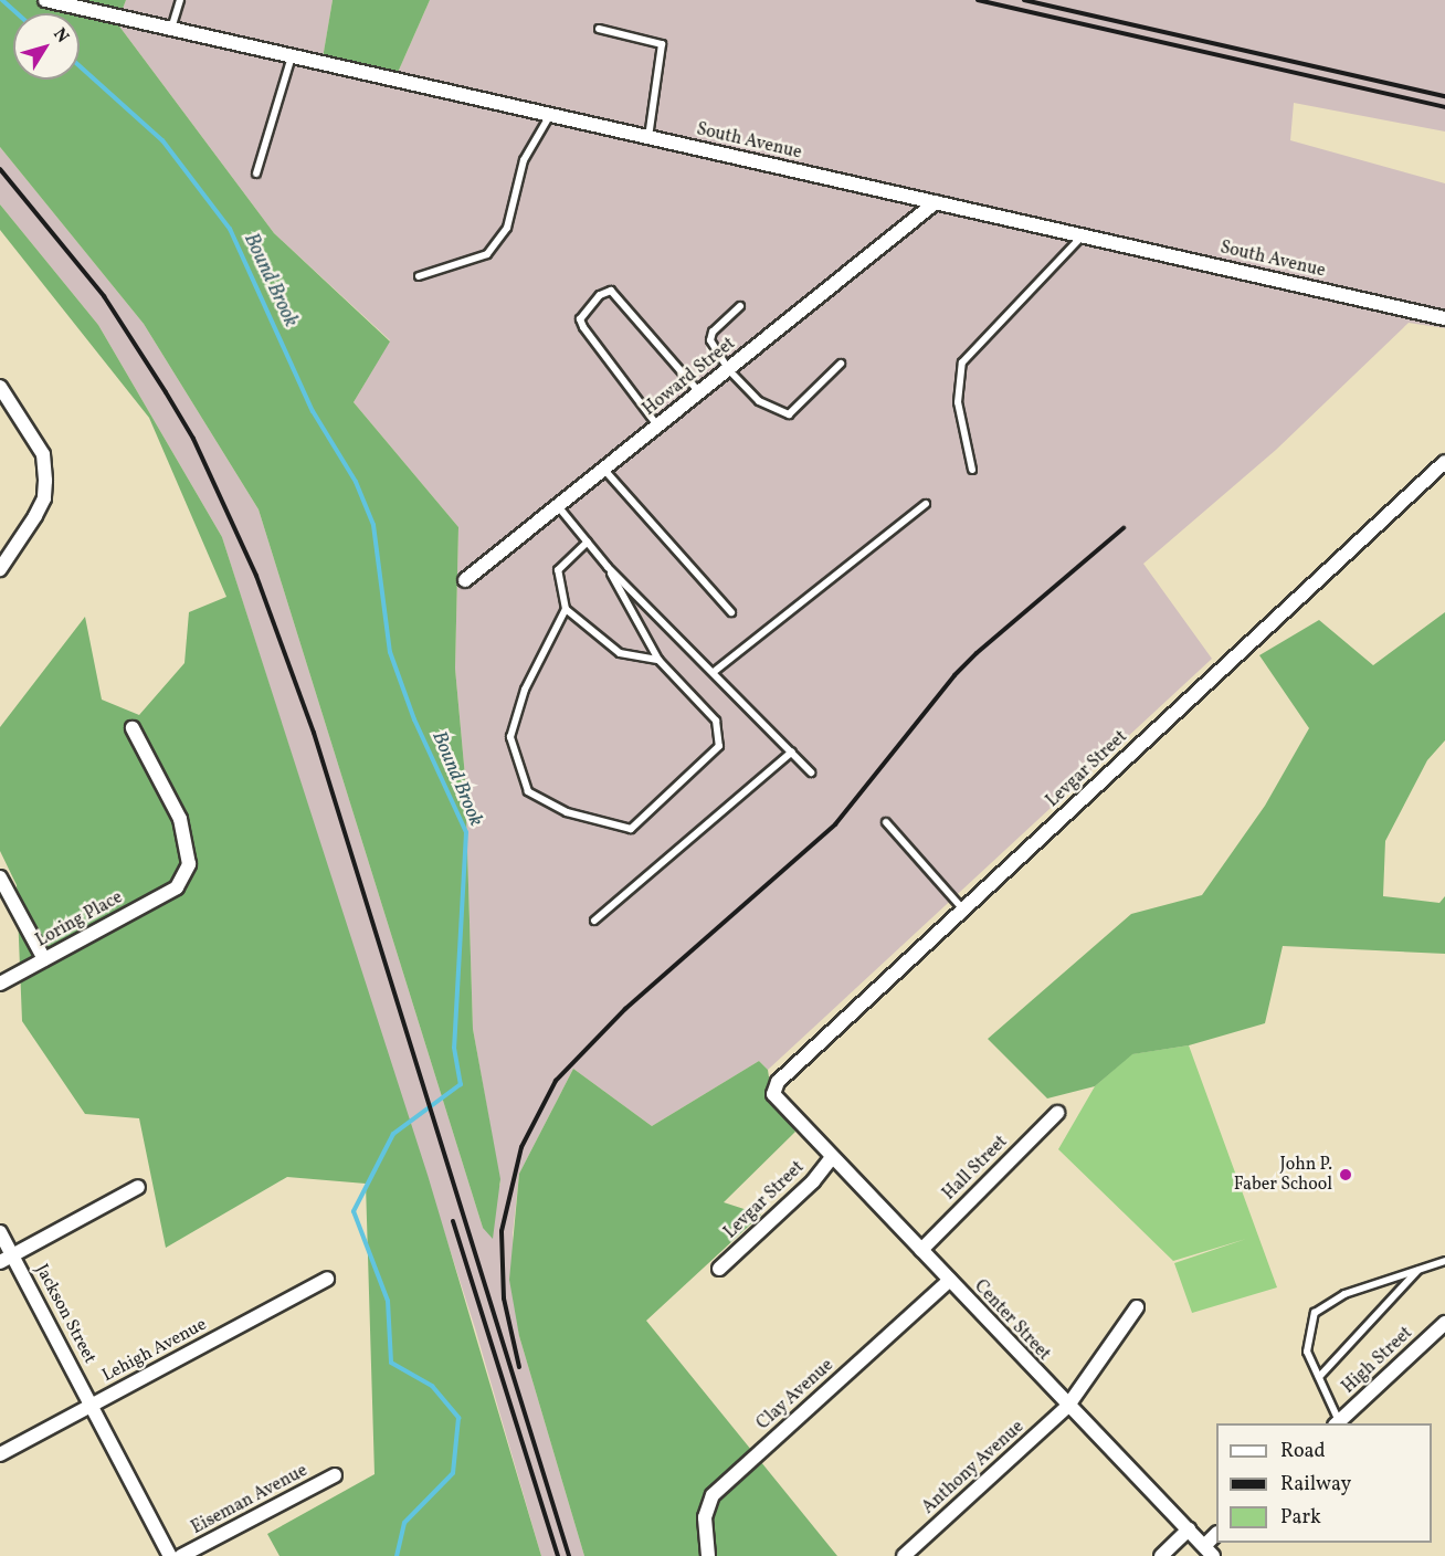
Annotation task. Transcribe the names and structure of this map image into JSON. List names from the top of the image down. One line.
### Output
{"streets":{"street":["South Avenue","Howard Street","Levgar Street","Loring Place","Hall Street","Jackson Street","Center Street","Lehigh Avenue","High Street","Clay Avenue","Anthony Avenue","Eiseman Avenue"]},"crossings":[["South Avenue","Howard Street"],["Levgar Street","Center Street"],["Hall Street","Center Street"],["Jackson Street","Lehigh Avenue"],["Center Street","Clay Avenue"],["Center Street","Anthony Avenue"]],"water":["Bound Brook"],"places":["John P. Faber School"],"legend":["Road","Railway","Park"],"north":"top right"}
